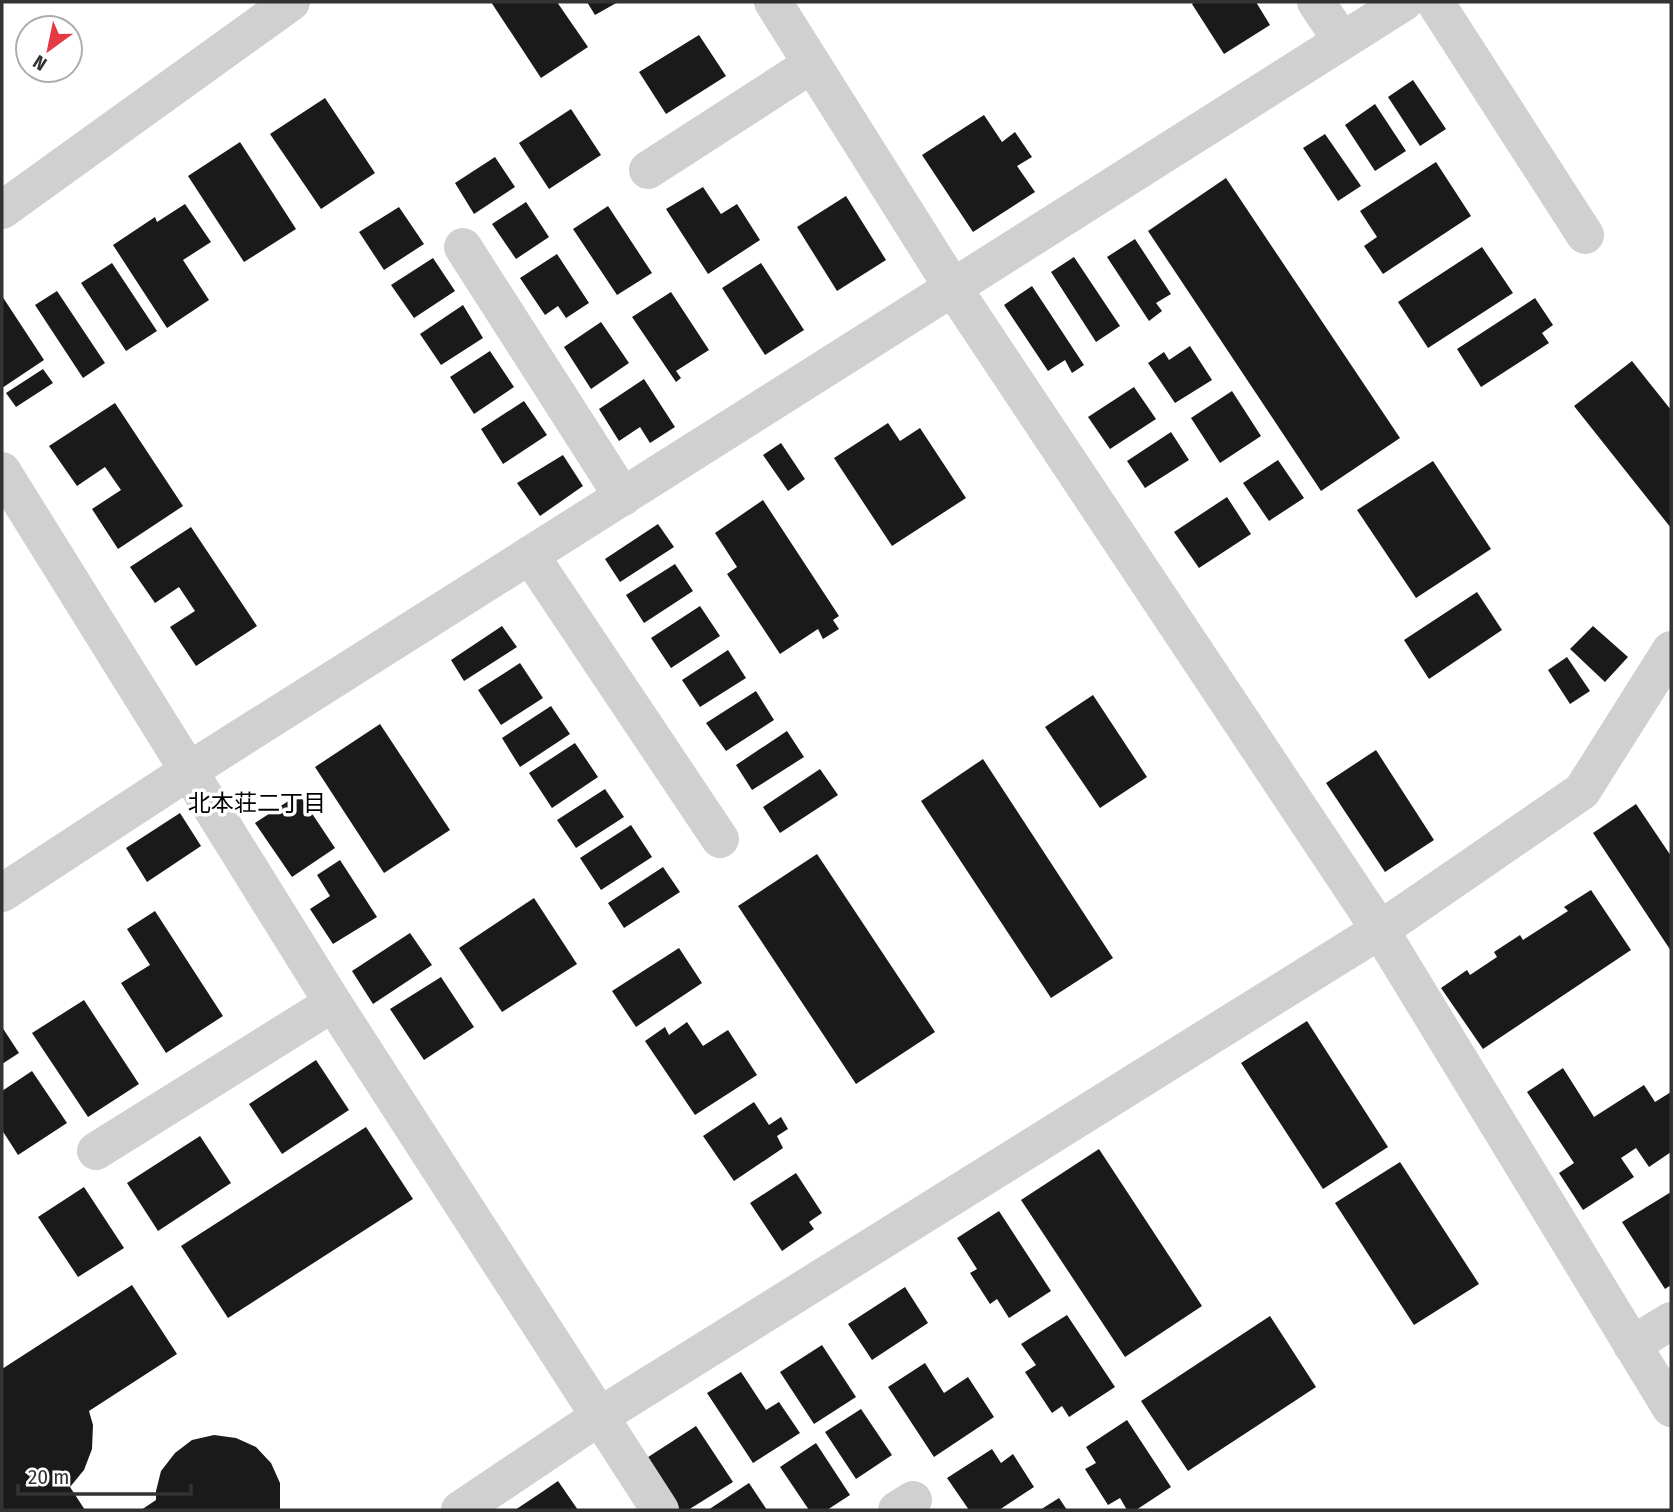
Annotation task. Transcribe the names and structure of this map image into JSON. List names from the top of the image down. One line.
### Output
{"districts":["北本荘二丁目"],"scale_bar":"20 m","north":"bottom left"}
